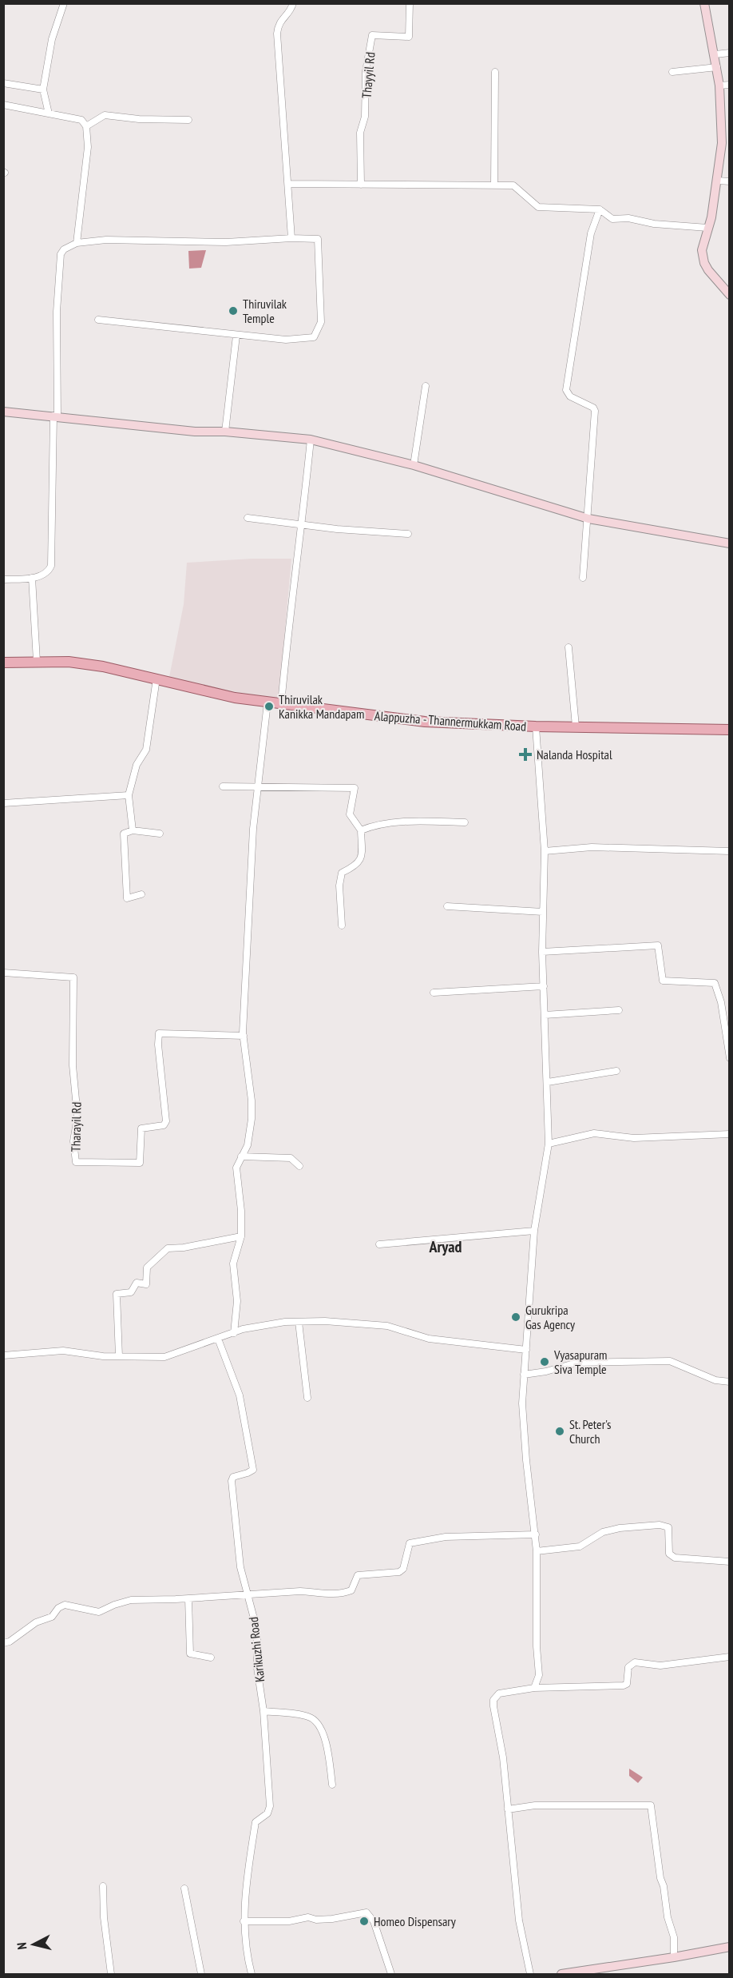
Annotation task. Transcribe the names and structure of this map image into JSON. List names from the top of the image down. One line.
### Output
{"streets":{"main road":["Alappuzha - Thannermukkam Road"],"street":["Thayyil Rd","Tharayil Rd","Karikuzhi Road"]},"districts":["Aryad"],"places":{"other":["Thiruvilak Temple","Thiruvilak Kanikka Mandapam","Gurukripa Gas Agency","Vyasapuram Siva Temple","St. Peter's Church","Homeo Dispensary"],"health":["Nalanda Hospital"]},"north":"left"}
